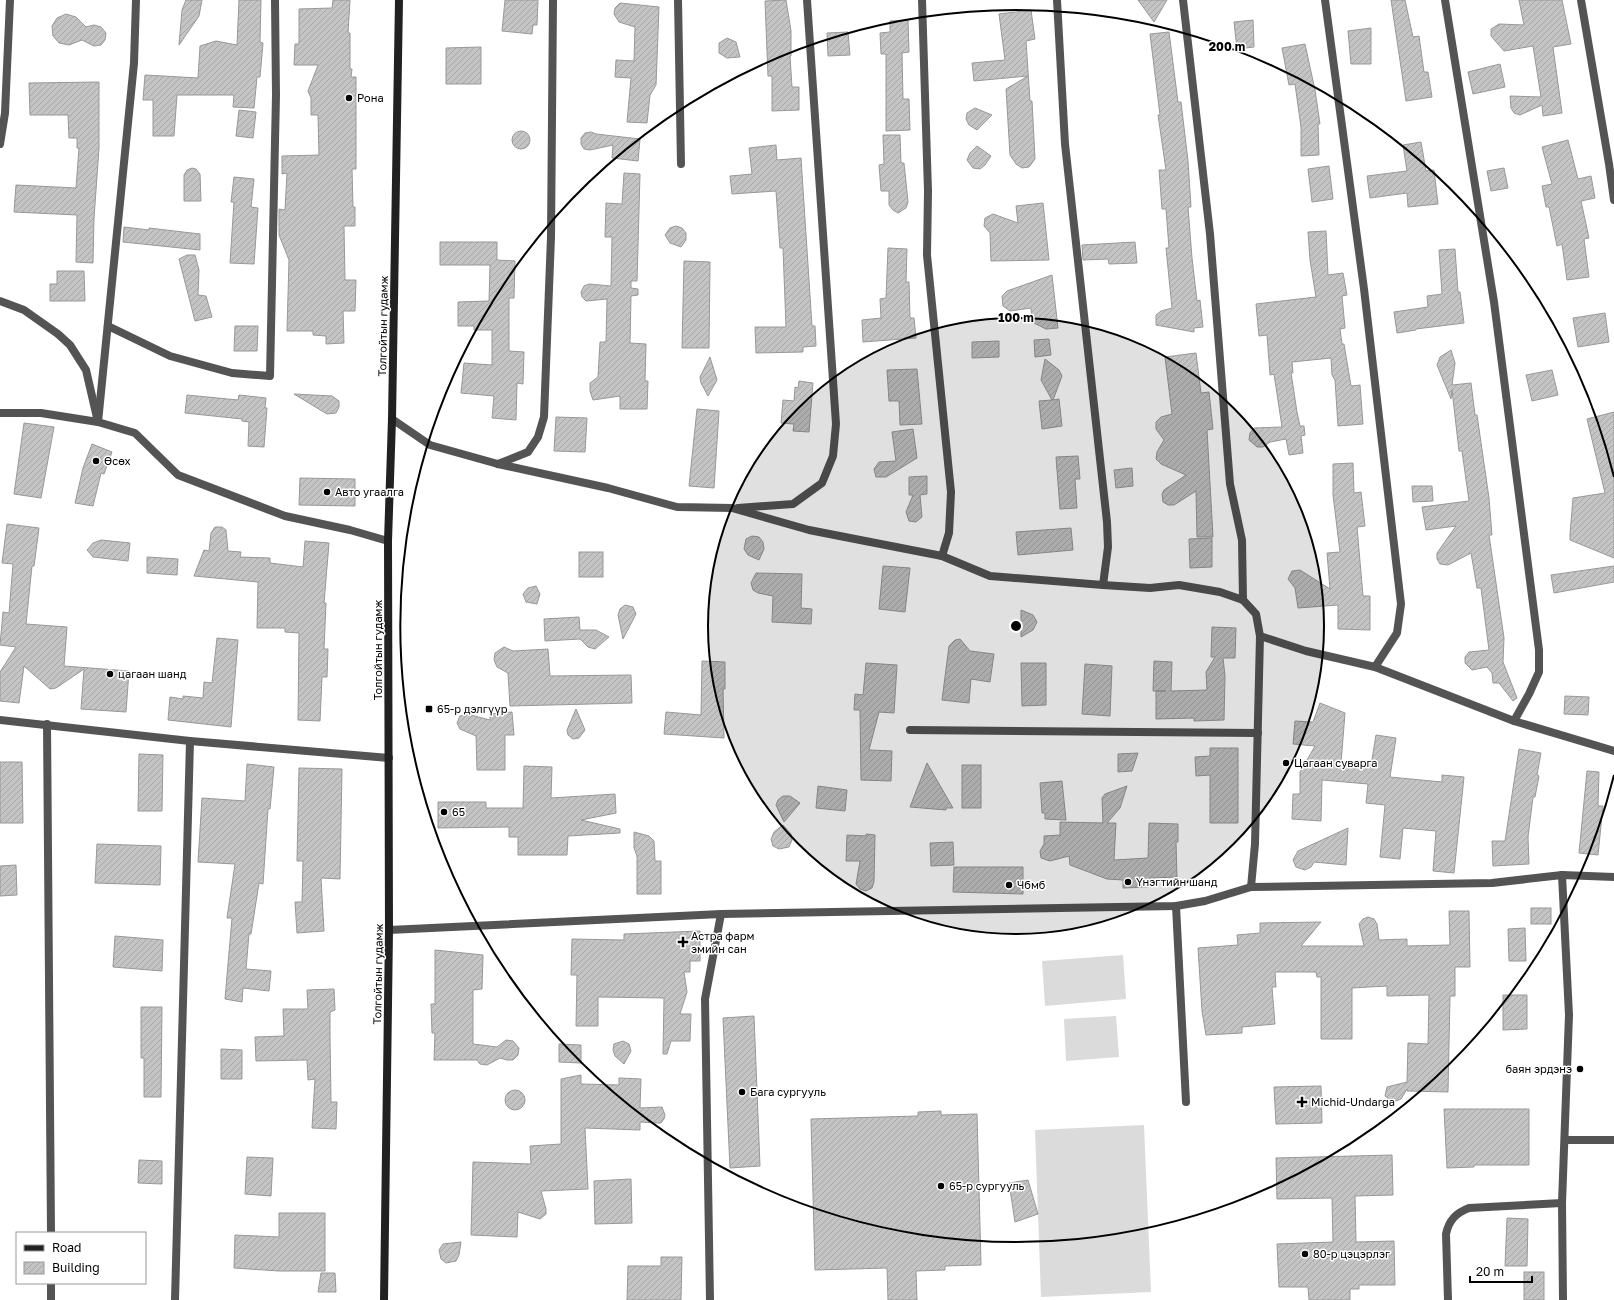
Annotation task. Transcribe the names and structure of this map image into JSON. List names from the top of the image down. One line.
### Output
{"streets":{"main road":["Толгойтын гудамж"]},"places":{"other":["Рона","Өсөх","Авто угаалга","цагаан шанд","Цагаан суварга","65","Үнэгтийн шанд","Чбмб","баян эрдэнэ","Бага сургууль","65-р сургууль","80-р цэцэрлэг"],"transit":["65-р дэлгүүр"],"health":["Астра фарм эмийн сан","Michid-Undarga"]},"legend":["Road","Building"],"scale_bar":"20 m","rings":["200 m","100 m"]}
